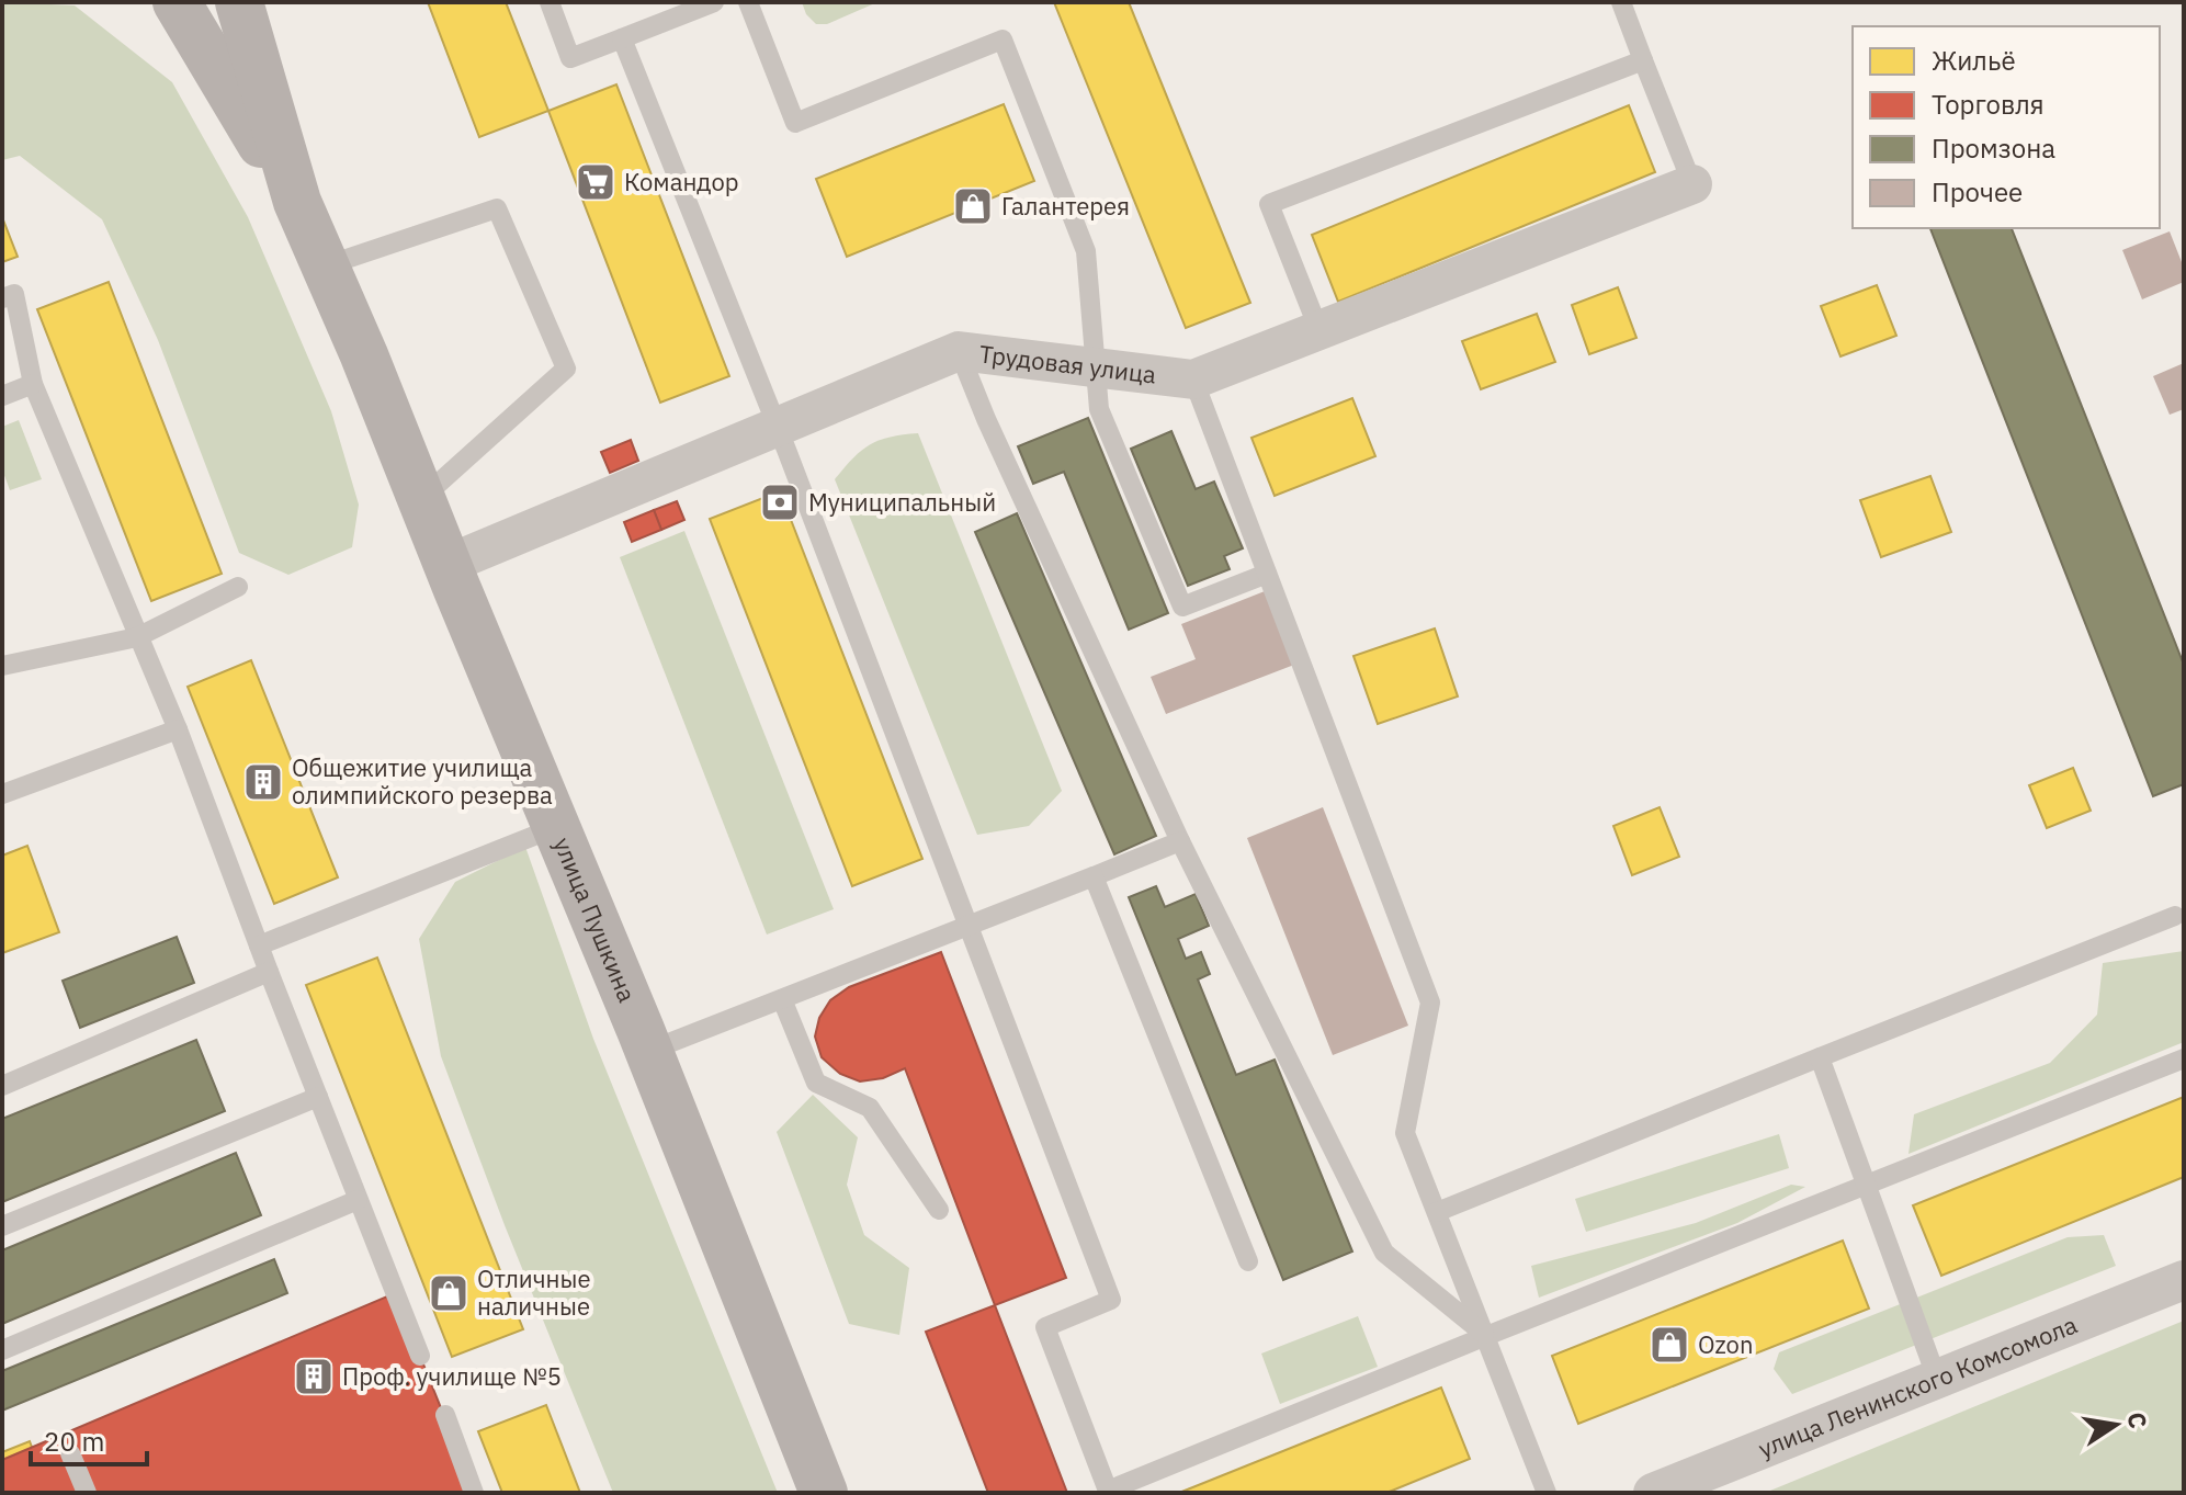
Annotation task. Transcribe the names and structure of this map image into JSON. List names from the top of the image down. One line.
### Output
{"streets":{"main road":["улица Пушкина"],"street":["Трудовая улица","улица Ленинского Комсомола"]},"crossings":[["Трудовая улица","улица Пушкина"]],"places":{"supermarket":["Командор"],"shop":["Галантерея","Отличные наличные","Ozon"],"bank":["Муниципальный"],"building":["Общежитие училища олимпийского резерва","Проф. училище №5"]},"legend":["Жильё","Торговля","Промзона","Прочее"],"scale_bar":"20 m","north":"right"}
